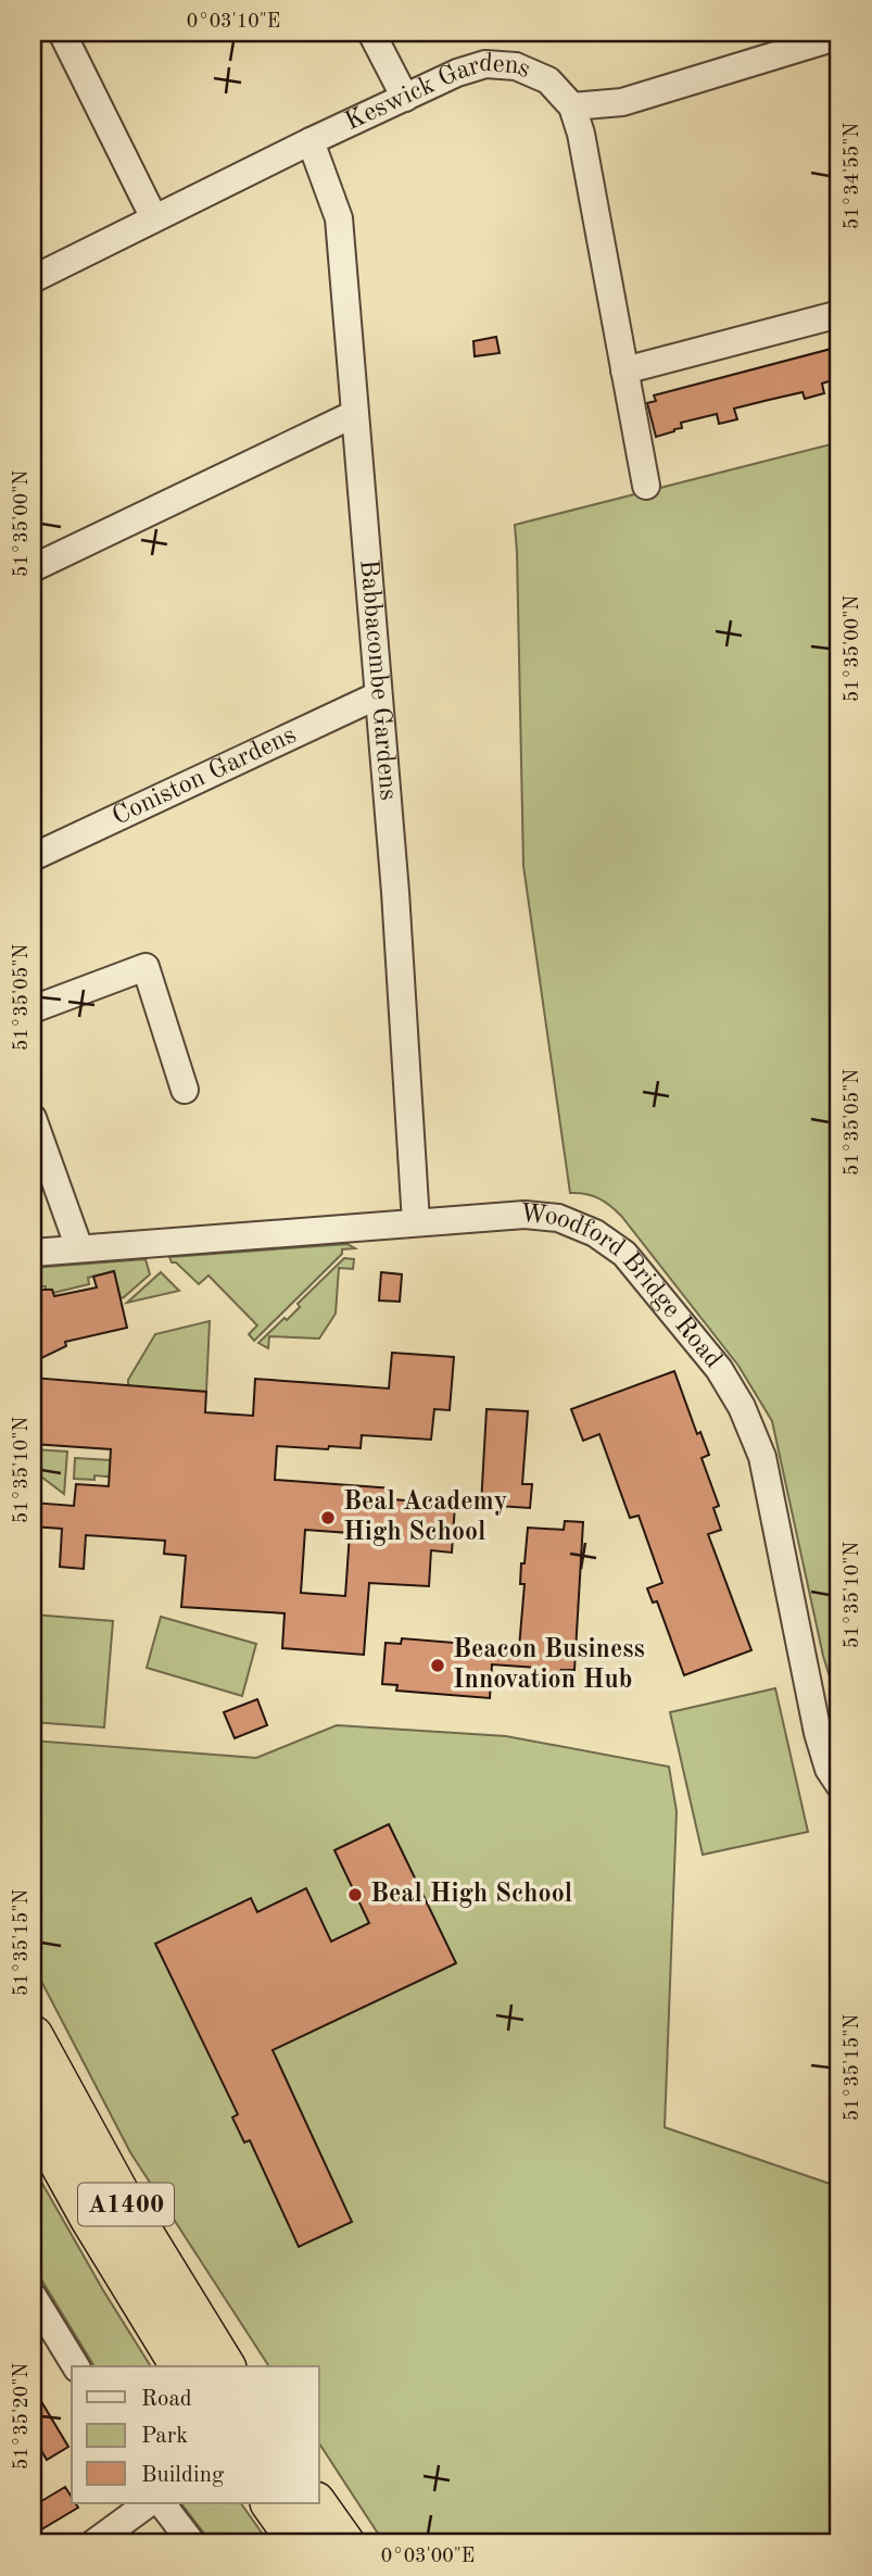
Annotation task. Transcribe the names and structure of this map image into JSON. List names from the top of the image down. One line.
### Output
{"streets":{"highway":["A1400"],"street":["Keswick Gardens","Babbacombe Gardens","Coniston Gardens","Woodford Bridge Road"]},"crossings":[["Keswick Gardens","Babbacombe Gardens"],["Babbacombe Gardens","Coniston Gardens"],["Babbacombe Gardens","Woodford Bridge Road"]],"places":["Beal Academy High School","Beacon Business Innovation Hub","Beal High School"],"legend":["Road","Park","Building"],"coordinates":["0°03'10\"E","51°34'55\"N","51°35'00\"N","51°35'05\"N","51°35'10\"N","51°35'15\"N","51°35'20\"N","0°03'00\"E"]}
